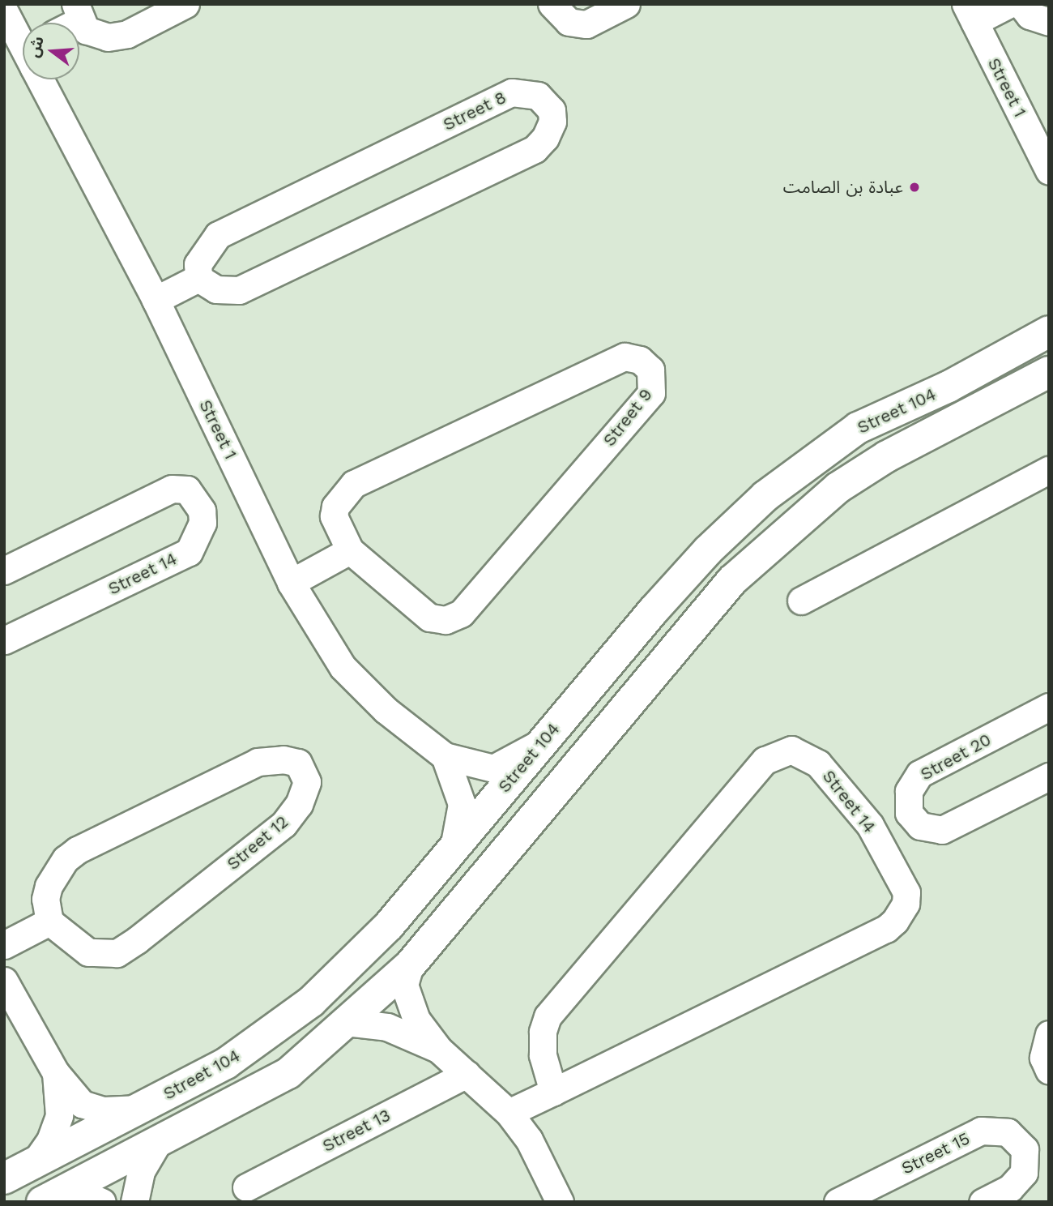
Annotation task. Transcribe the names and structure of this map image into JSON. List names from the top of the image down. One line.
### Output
{"streets":{"street":["Street 1","Street 8","Street 104","Street 9","Street 14","Street 20","Street 12","Street 13","Street 15"]},"crossings":[["Street 1","Street 104"]],"places":["عبادة بن الصامت"],"north":"left"}
